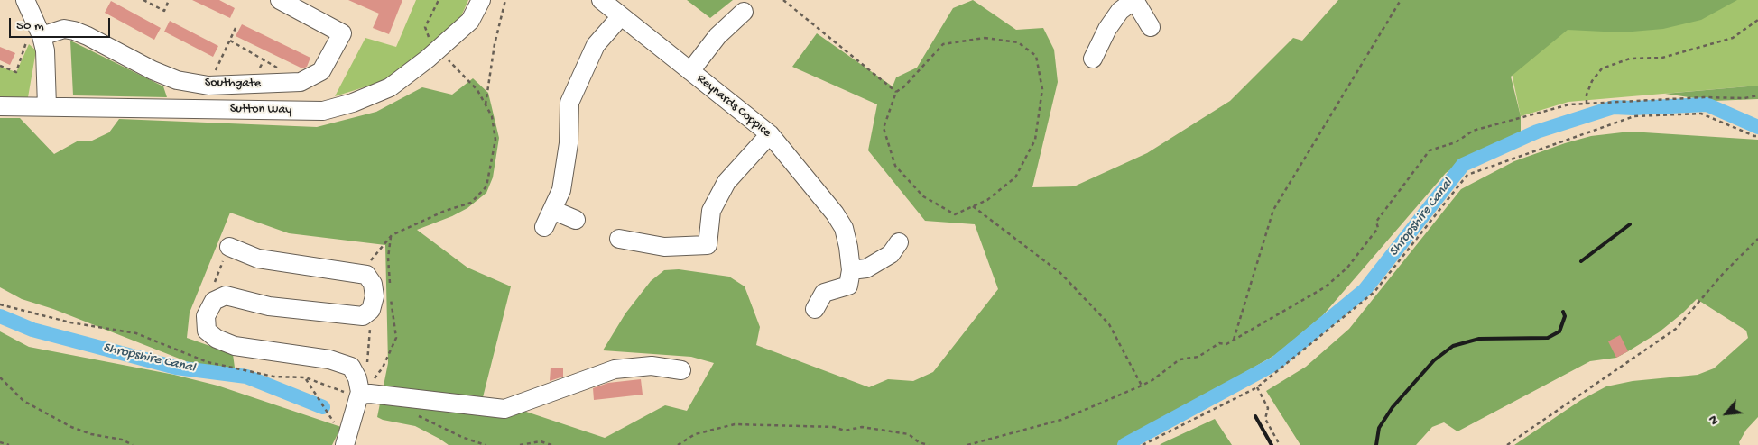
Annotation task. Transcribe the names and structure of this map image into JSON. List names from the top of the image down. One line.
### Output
{"streets":{"street":["Southgate","Reynards Coppice","Sutton Way"]},"water":["Shropshire Canal"],"scale_bar":"50 m","north":"bottom left"}
